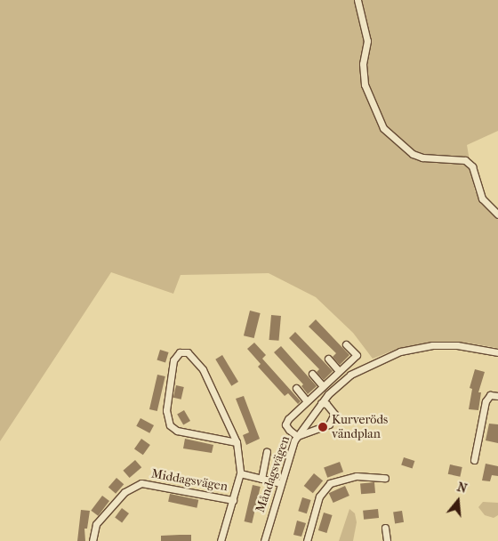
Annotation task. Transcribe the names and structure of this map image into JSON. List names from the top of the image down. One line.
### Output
{"streets":{"street":["Måndagsvägen","Middagsvägen"]},"places":["Kurveröds vändplan"],"north":"top"}
